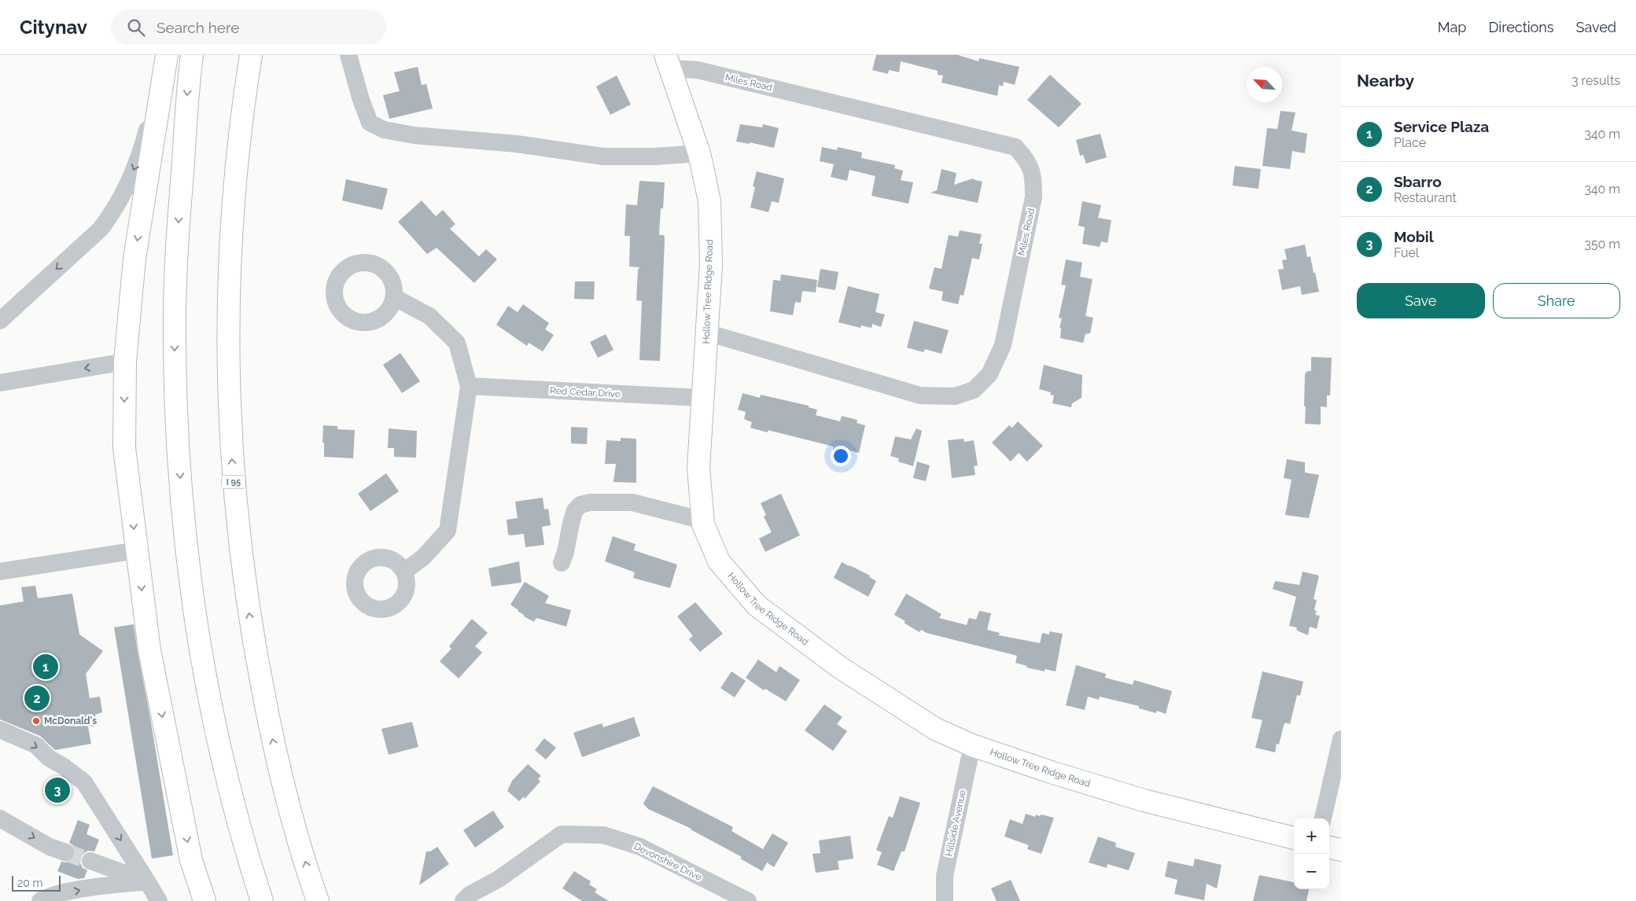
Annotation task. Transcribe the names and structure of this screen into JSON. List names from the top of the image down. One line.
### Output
{"streets":{"main road":["Hollow Tree Ridge Road","I 95"],"street":["Miles Road","Red Cedar Drive","Hillside Avenue","Devonshire Drive"]},"crossings":[["Miles Road","Hollow Tree Ridge Road"],["Hollow Tree Ridge Road","Red Cedar Drive"],["Hollow Tree Ridge Road","Hillside Avenue"]],"places":["McDonald's"],"scale_bar":"20 m","north":"top left","page":{"header":"Citynav","search":"Search here","nav":["Map","Directions","Saved"],"heading":["Nearby","3 results"],"list":[{"mark":"1","name":"Service Plaza","note":"Place","value":"340 m"},{"mark":"2","name":"Sbarro","note":"Restaurant","value":"340 m"},{"mark":"3","name":"Mobil","note":"Fuel","value":"350 m"}],"buttons":["Save","Share"],"pins":["1","2","3"],"map_buttons":["+","−"],"scale":"20 m"}}
